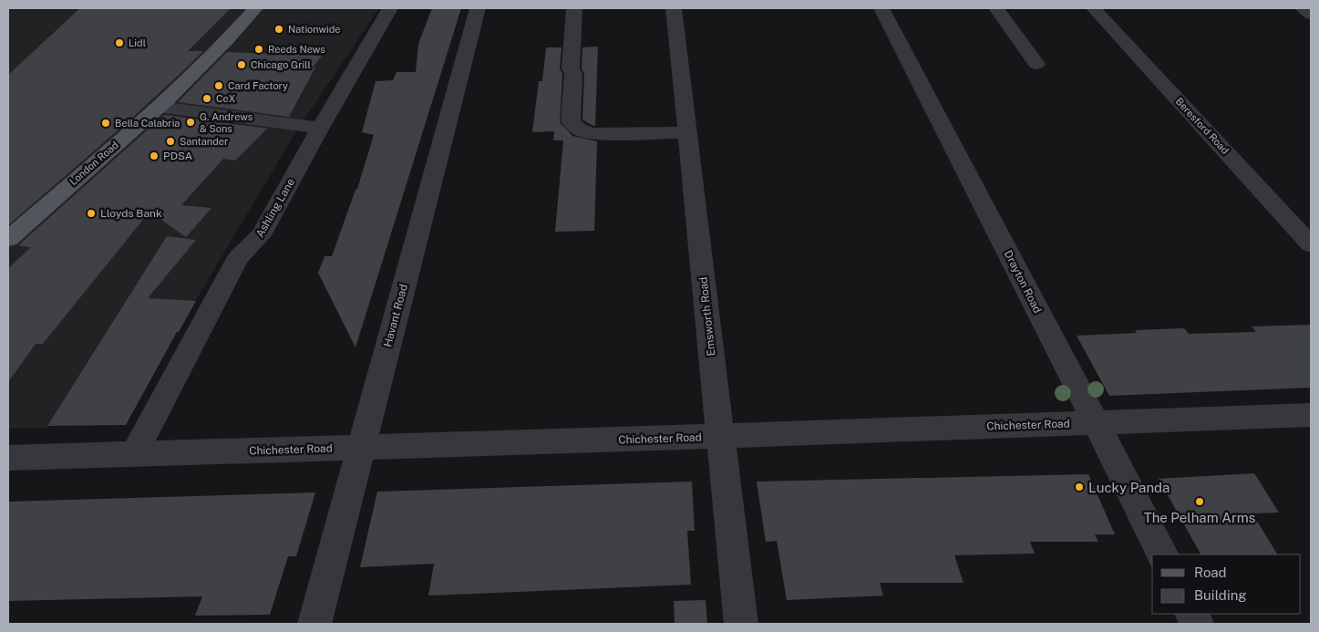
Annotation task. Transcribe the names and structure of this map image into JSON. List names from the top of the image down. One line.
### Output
{"streets":{"main road":["London Road"],"street":["Beresford Road","Ashling Lane","Drayton Road","Havant Road","Emsworth Road","Chichester Road"]},"crossings":[["Ashling Lane","Chichester Road"],["Drayton Road","Chichester Road"],["Havant Road","Chichester Road"],["Emsworth Road","Chichester Road"]],"places":["Nationwide","Lidl","Reeds News","Chicago Grill","Card Factory","CeX","G. Andrews & Sons","Bella Calabria","Santander","PDSA","Lloyds Bank","Lucky Panda","The Pelham Arms"],"legend":["Road","Building"]}
